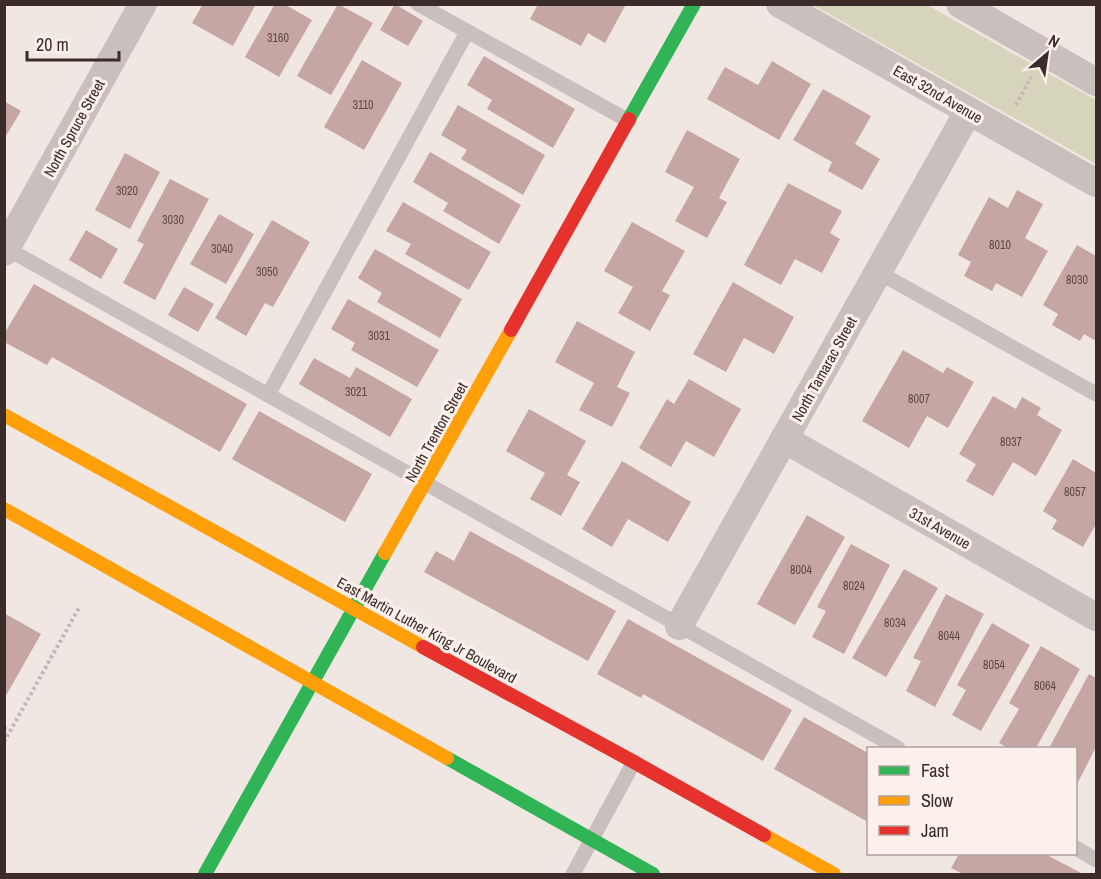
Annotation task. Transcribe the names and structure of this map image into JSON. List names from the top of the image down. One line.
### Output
{"streets":{"main road":["North Trenton Street","East Martin Luther King Jr Boulevard"],"street":["East 32nd Avenue","North Spruce Street","North Tamarac Street","31st Avenue"]},"crossings":[["East 32nd Avenue","North Tamarac Street"],["North Tamarac Street","31st Avenue"],["North Trenton Street","East Martin Luther King Jr Boulevard"]],"house_numbers":["3160","3110","3020","3030","8010","3040","3050","8030","3031","3021","8007","8037","8057","8004","8024","8034","8044","8054","8064"],"legend":["Fast","Slow","Jam"],"scale_bar":"20 m","north":"top right"}
